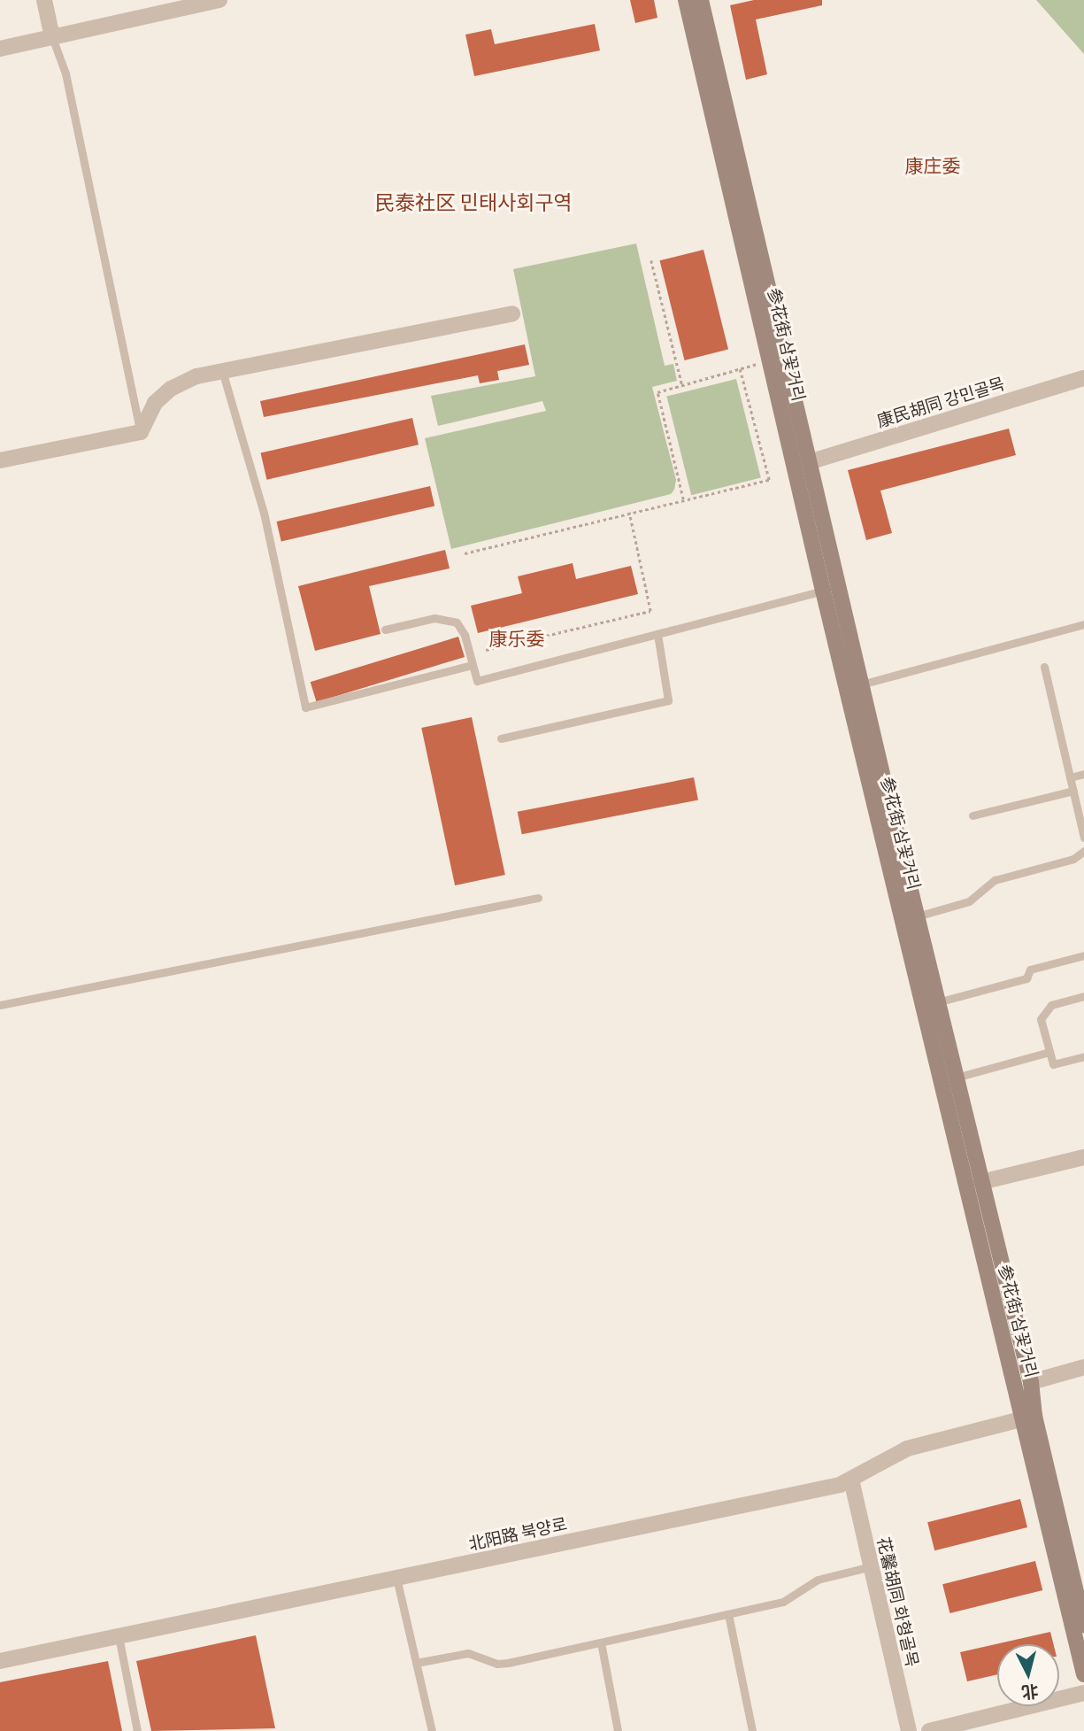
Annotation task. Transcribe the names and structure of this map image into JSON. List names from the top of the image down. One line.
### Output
{"streets":{"main road":["参花街 삼꽃거리"],"street":["康民胡同 강민골목","北阳路 북양로","花馨胡同 화형골목"]},"crossings":[["参花街 삼꽃거리","康民胡同 강민골목"],["参花街 삼꽃거리","北阳路 북양로"],["北阳路 북양로","花馨胡同 화형골목"]],"districts":["康庄委","民泰社区 민태사회구역","康乐委"],"north":"bottom"}
